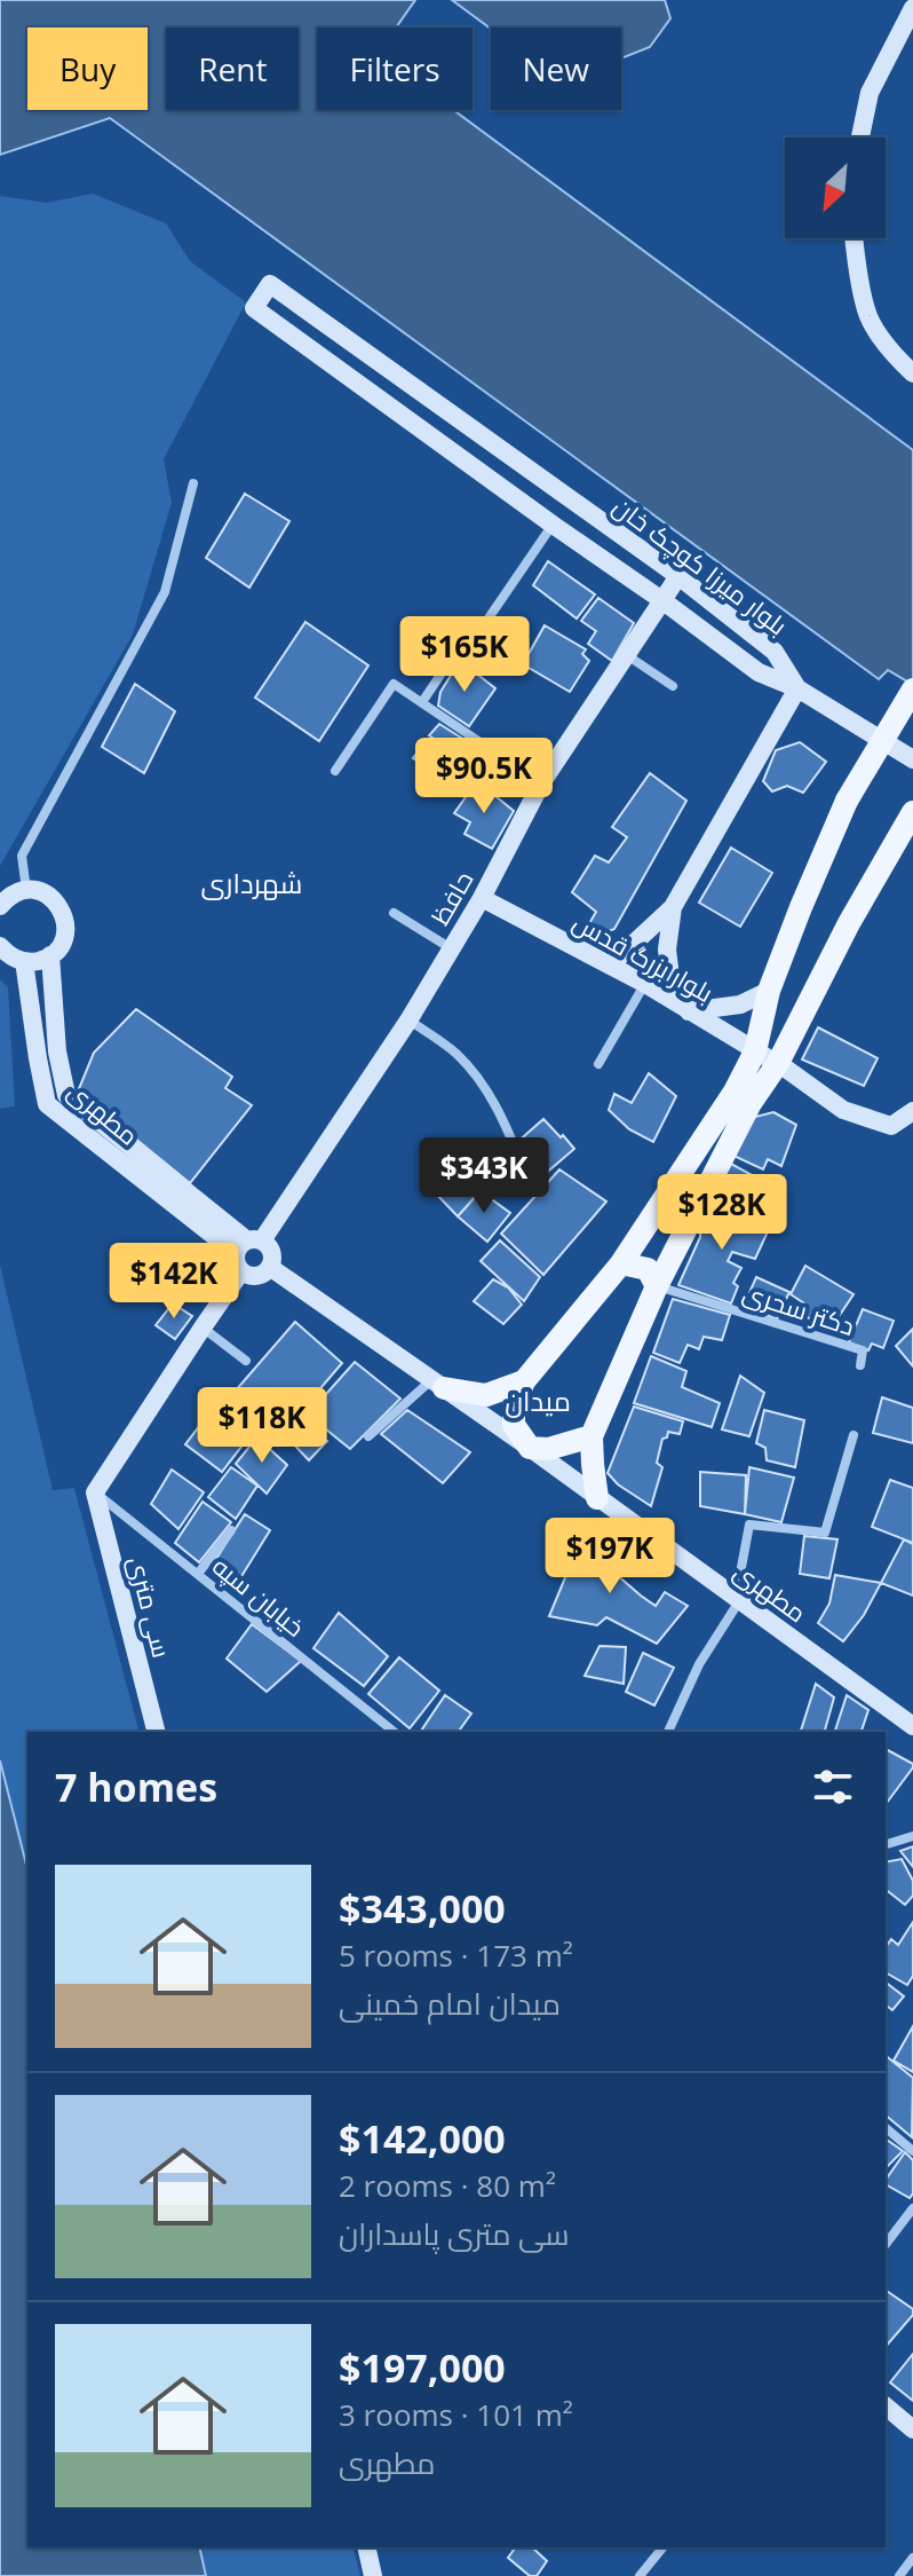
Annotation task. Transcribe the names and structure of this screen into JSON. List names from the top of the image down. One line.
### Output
{"streets":{"street":["بلوار میرزا کوچک خان","حافظ","بلوار بزرگ قدس","مطهری","دکتر سحری","خیابان سپه","سی متری"]},"crossings":[["بلوار میرزا کوچک خان","حافظ"],["حافظ","بلوار بزرگ قدس"],["حافظ","مطهری"],["حافظ","خیابان سپه"],["حافظ","سی متری"],["خیابان سپه","سی متری"]],"districts":["شهرداری","میدان"],"north":"bottom left","page":{"chip":["Buy","Rent","Filters","New"],"price":["$165K","$90.5K","$343K","$128K","$142K","$118K","$197K"],"heading":"7 homes","list":[{"name":"$343,000","note":"5 rooms · 173 m² · میدان امام خمینی"},{"name":"$142,000","note":"2 rooms · 80 m² · سی متری پاسداران"},{"name":"$197,000","note":"3 rooms · 101 m² · مطهری"}]}}
